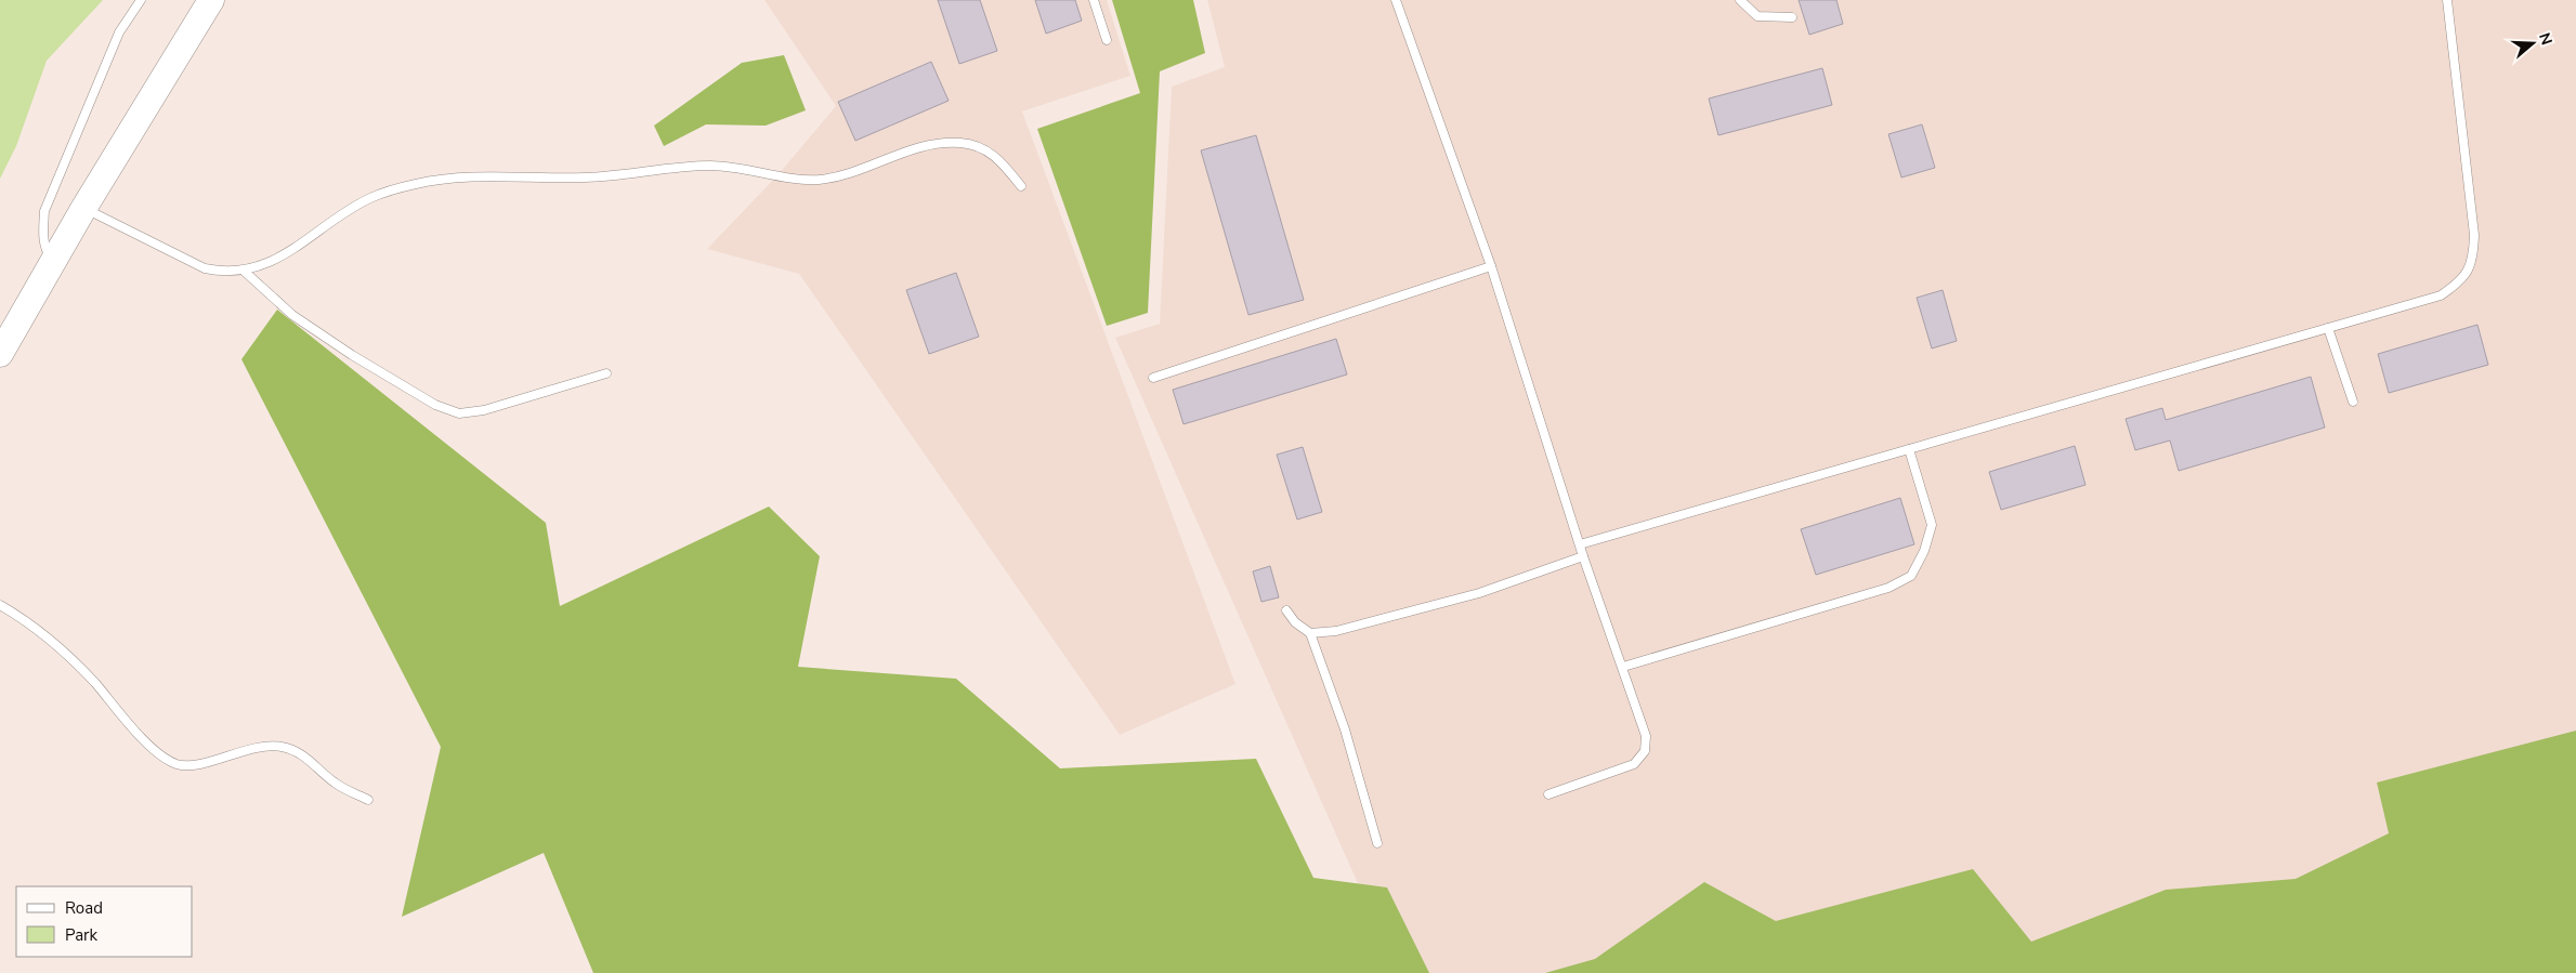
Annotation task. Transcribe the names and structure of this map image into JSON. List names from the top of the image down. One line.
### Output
{"legend":["Road","Park"],"north":"right"}
